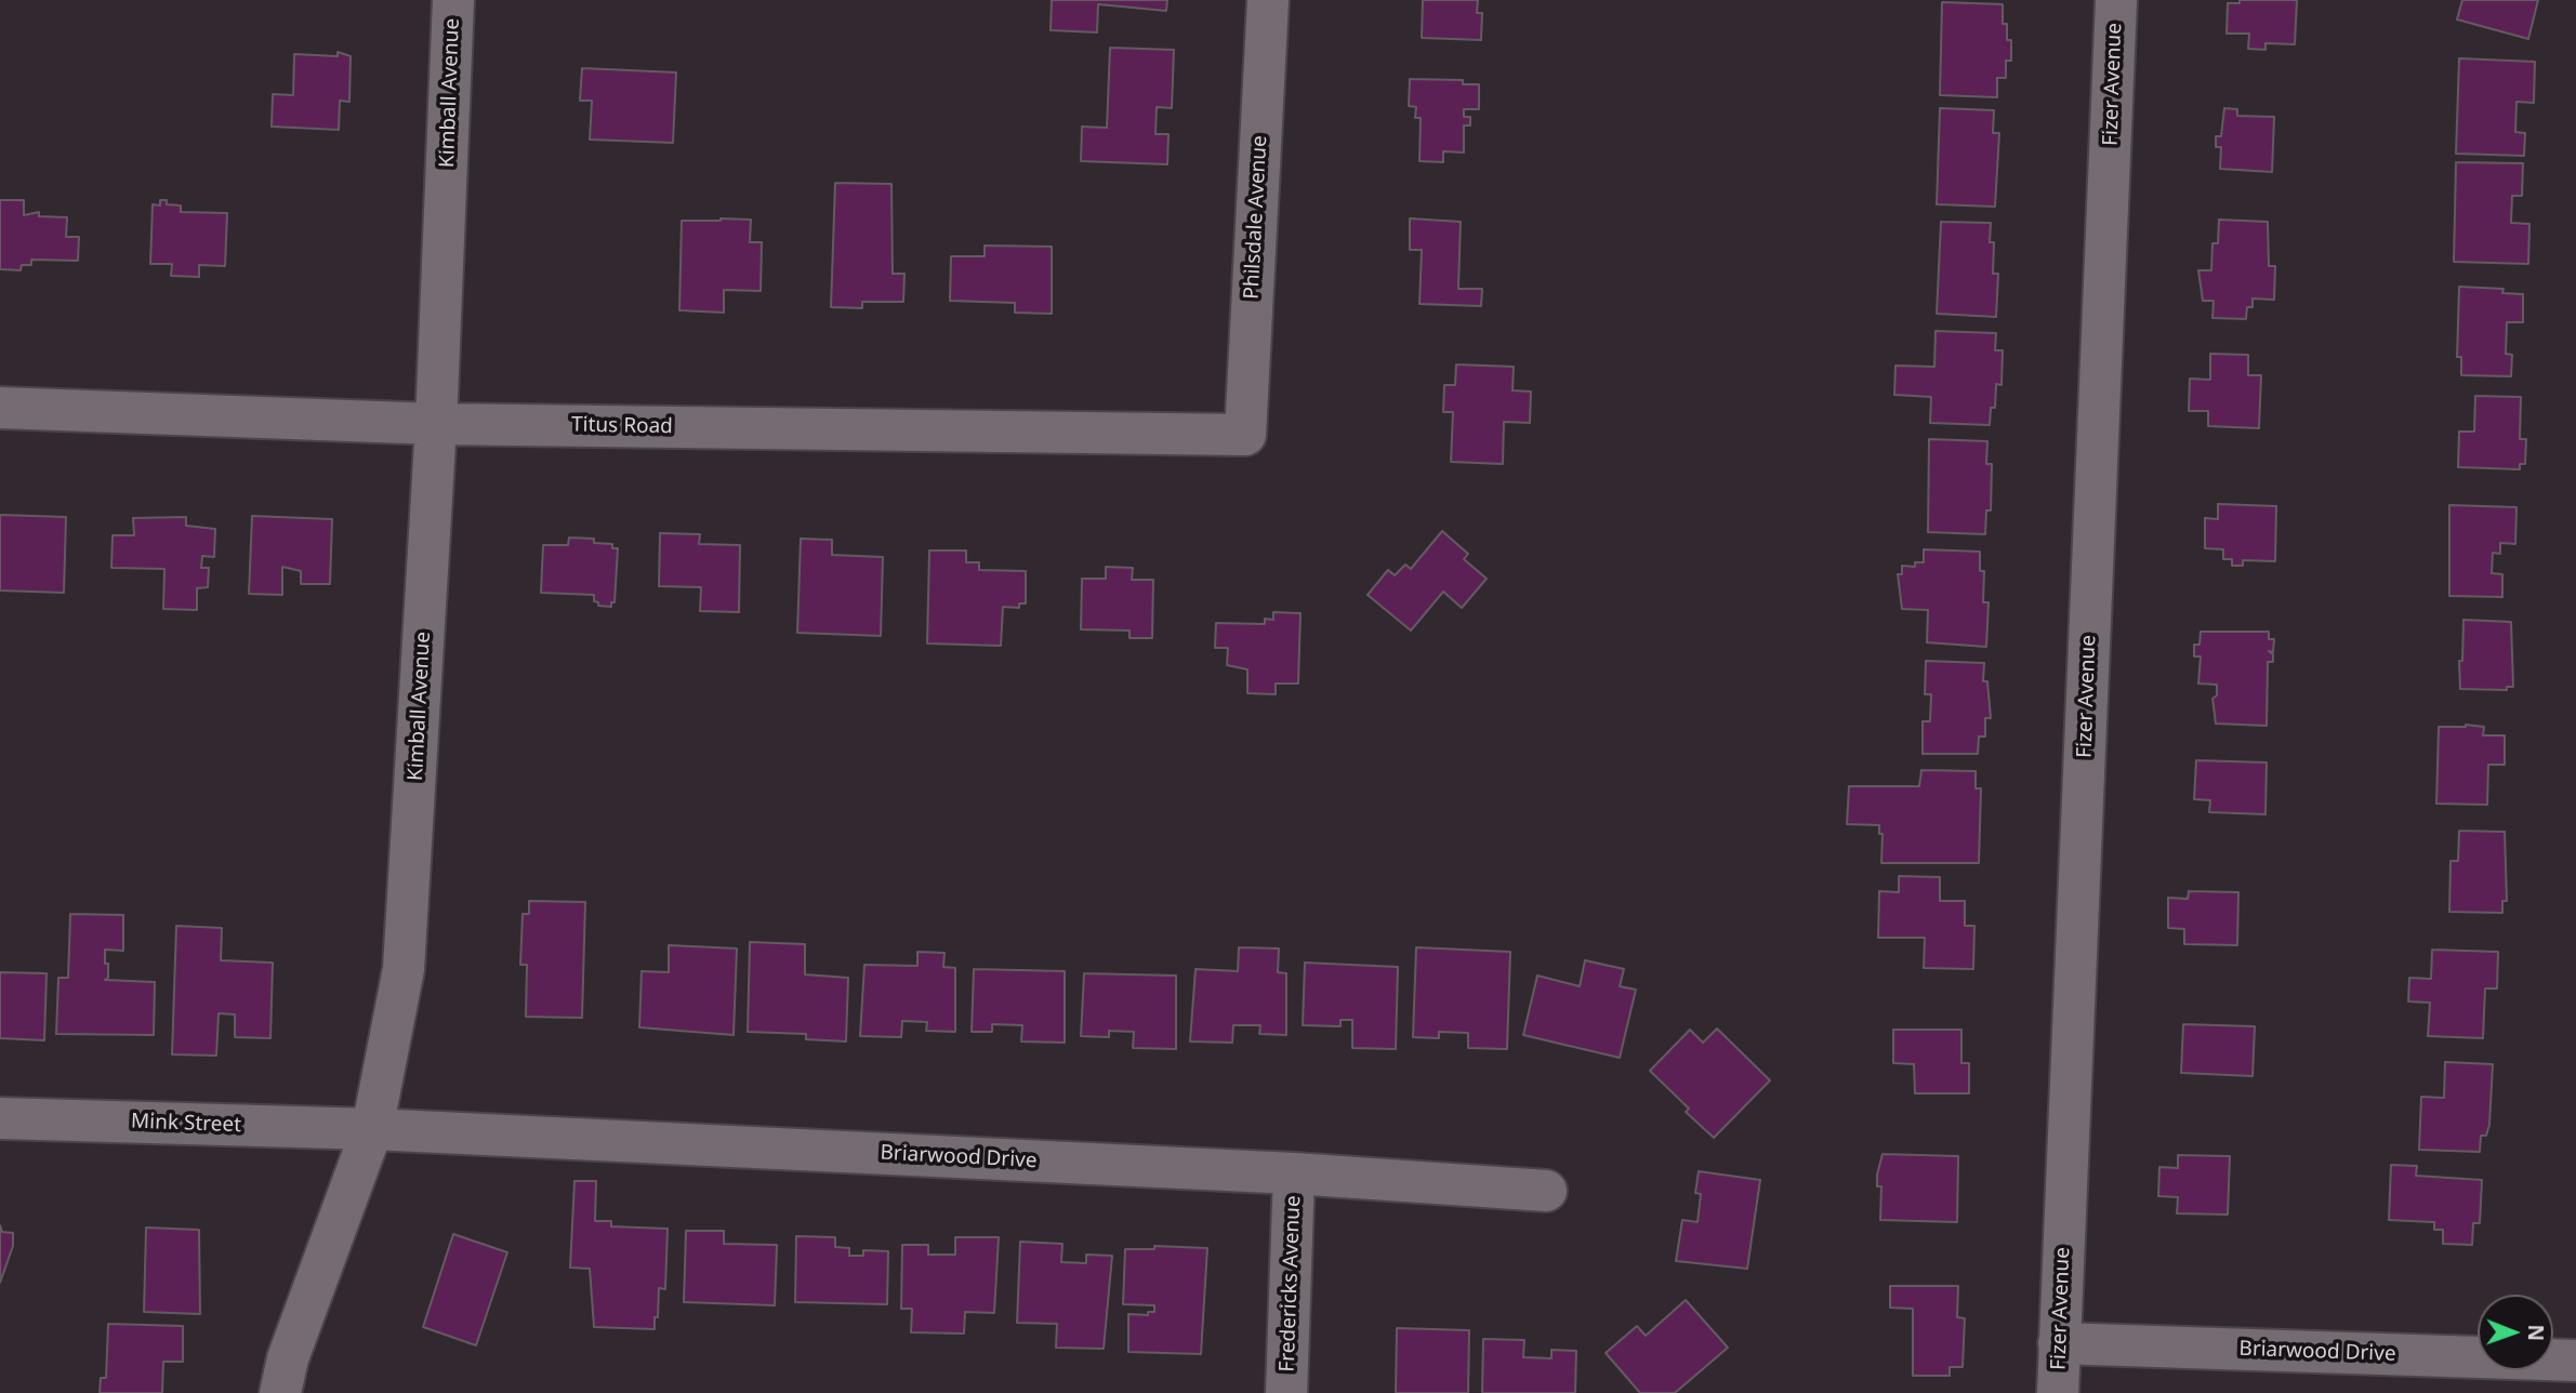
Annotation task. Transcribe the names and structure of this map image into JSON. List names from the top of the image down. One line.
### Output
{"streets":{"street":["Fizer Avenue","Kimball Avenue","Philsdale Avenue","Titus Road","Mink Street","Briarwood Drive","Fredericks Avenue"]},"crossings":[["Fizer Avenue","Briarwood Drive"],["Kimball Avenue","Titus Road"],["Kimball Avenue","Mink Street"],["Kimball Avenue","Briarwood Drive"],["Philsdale Avenue","Titus Road"],["Mink Street","Briarwood Drive"],["Briarwood Drive","Fredericks Avenue"]],"north":"right"}
